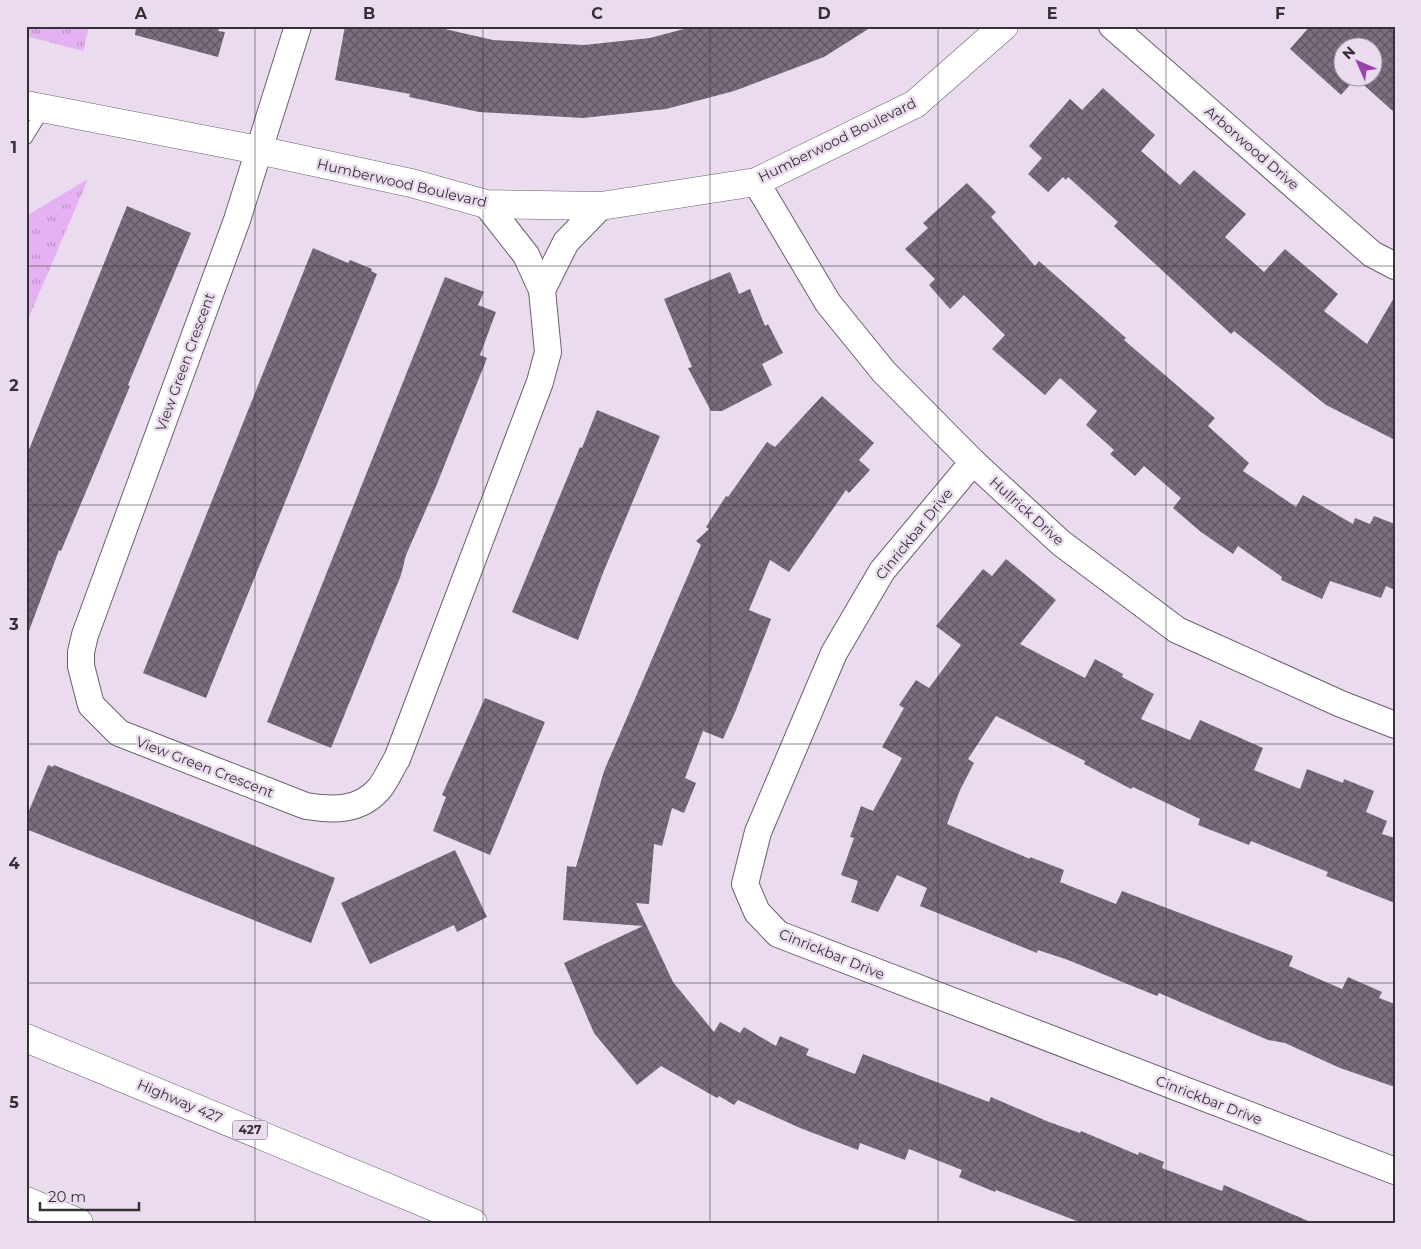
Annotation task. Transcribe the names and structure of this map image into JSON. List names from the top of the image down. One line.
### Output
{"streets":{"main road":["Humberwood Boulevard","Highway 427","427"],"street":["Arborwood Drive","View Green Crescent","Hullrick Drive","Cinrickbar Drive"]},"crossings":[["Humberwood Boulevard","View Green Crescent"],["Humberwood Boulevard","Hullrick Drive"],["Hullrick Drive","Cinrickbar Drive"]],"scale_bar":"20 m","north":"top left","grid":{"columns":["A","B","C","D","E","F"],"rows":["1","2","3","4","5"]}}
